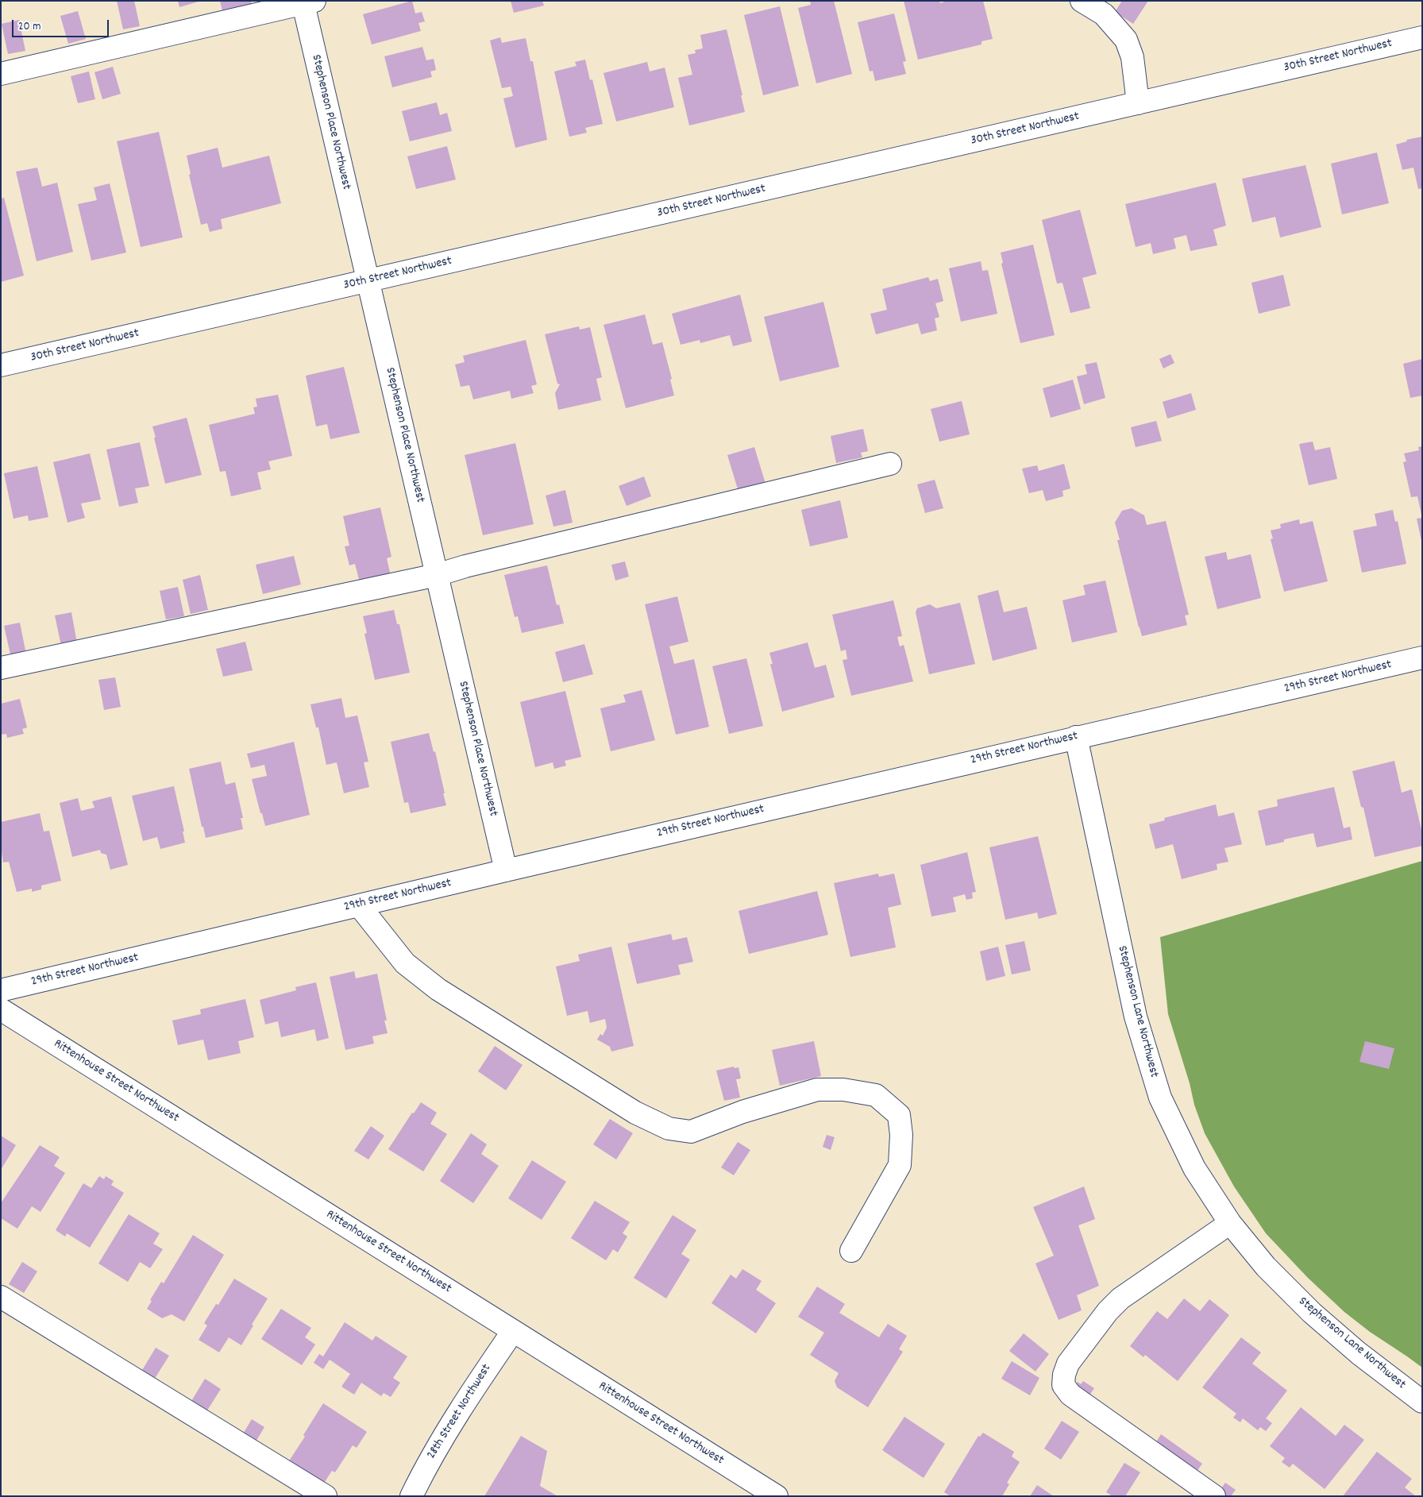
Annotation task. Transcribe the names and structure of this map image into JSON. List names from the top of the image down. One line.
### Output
{"streets":{"street":["30th Street Northwest","Stephenson Place Northwest","29th Street Northwest","Stephenson Lane Northwest","Rittenhouse Street Northwest","28th Street Northwest"]},"crossings":[["30th Street Northwest","Stephenson Place Northwest"],["Stephenson Place Northwest","29th Street Northwest"],["29th Street Northwest","Stephenson Lane Northwest"],["Rittenhouse Street Northwest","28th Street Northwest"]],"scale_bar":"20 m"}
